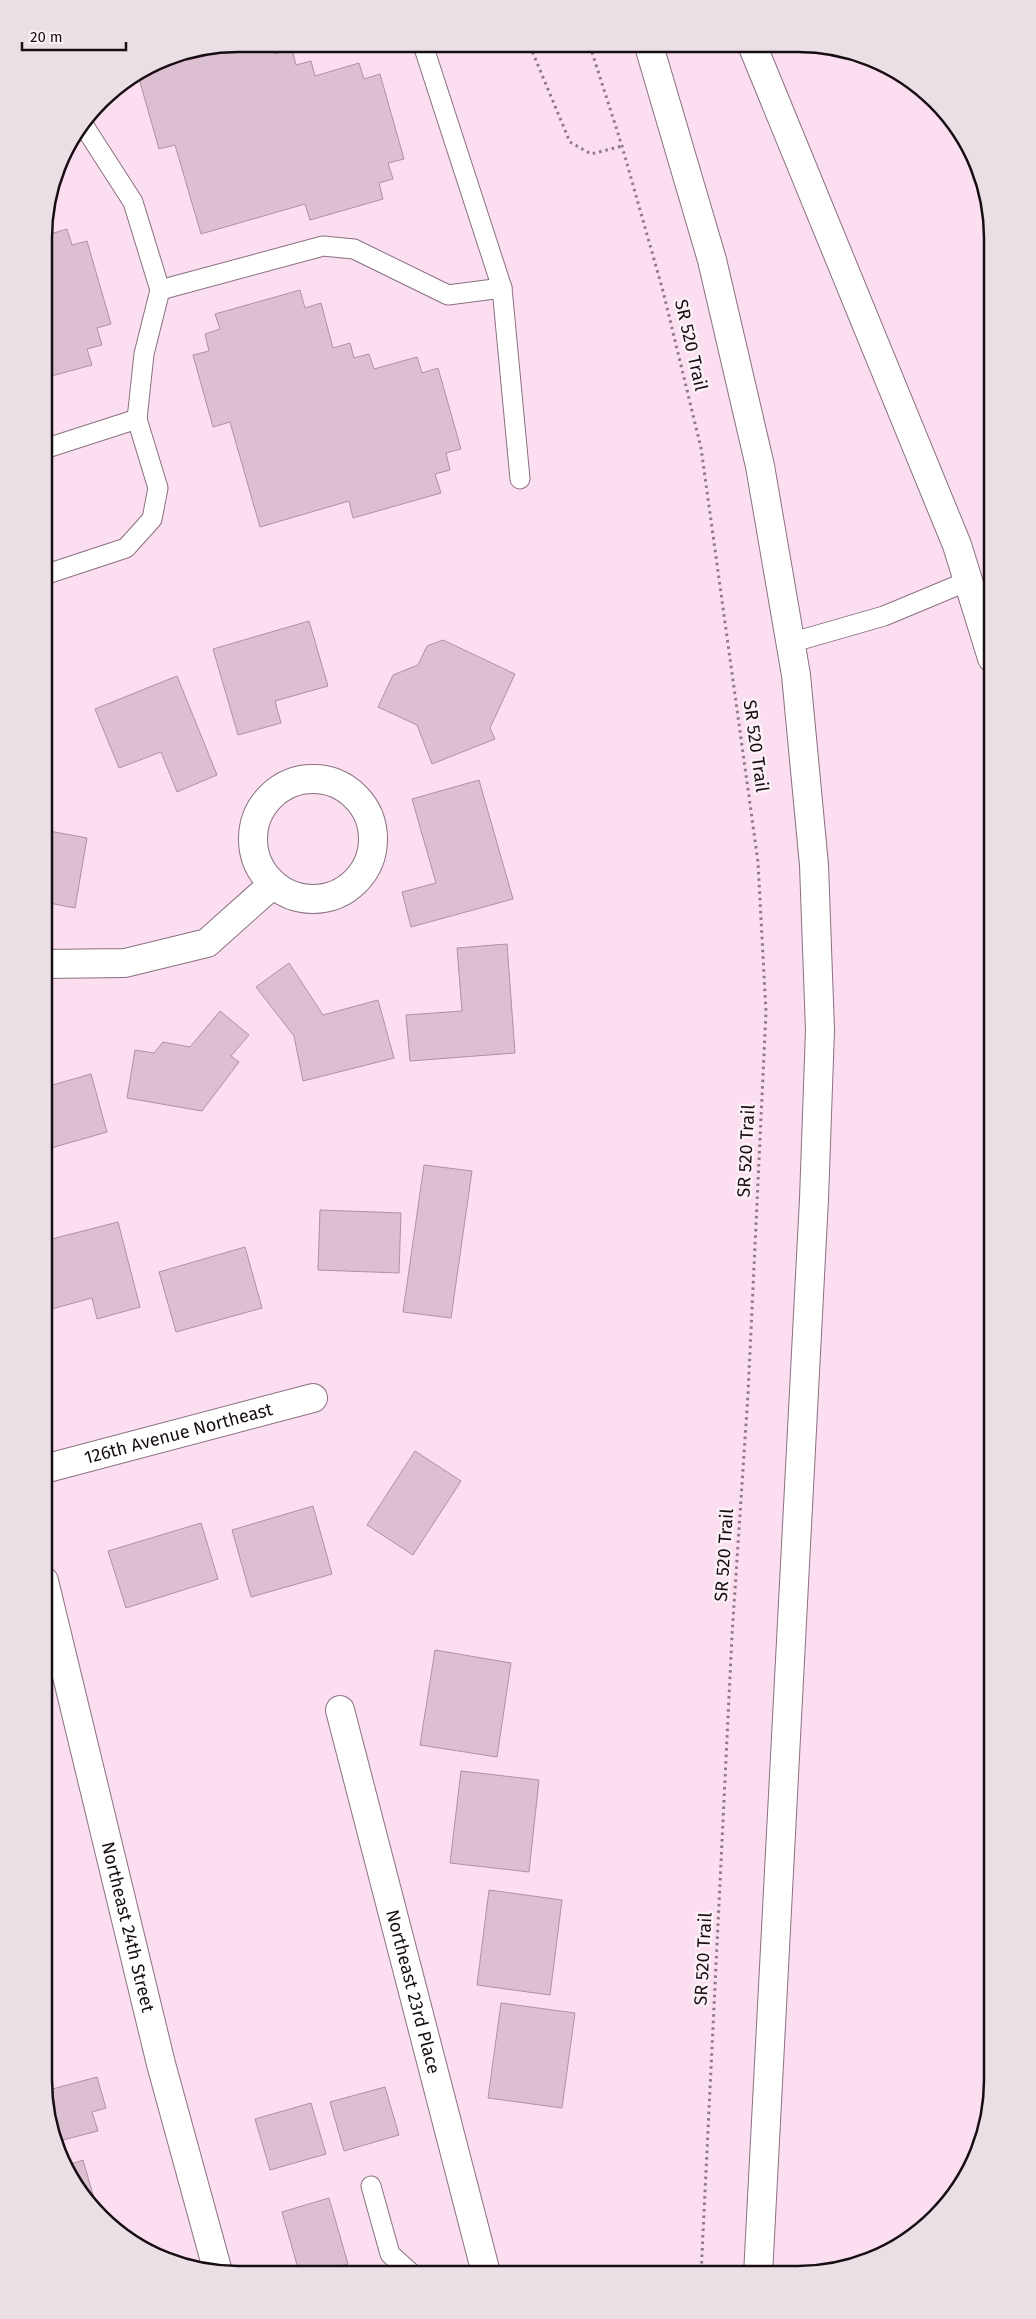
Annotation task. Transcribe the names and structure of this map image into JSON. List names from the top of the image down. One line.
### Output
{"streets":{"main road":["126th Avenue Northeast","Northeast 24th Street","Northeast 23rd Place"],"path":["SR 520 Trail"]},"scale_bar":"20 m"}
